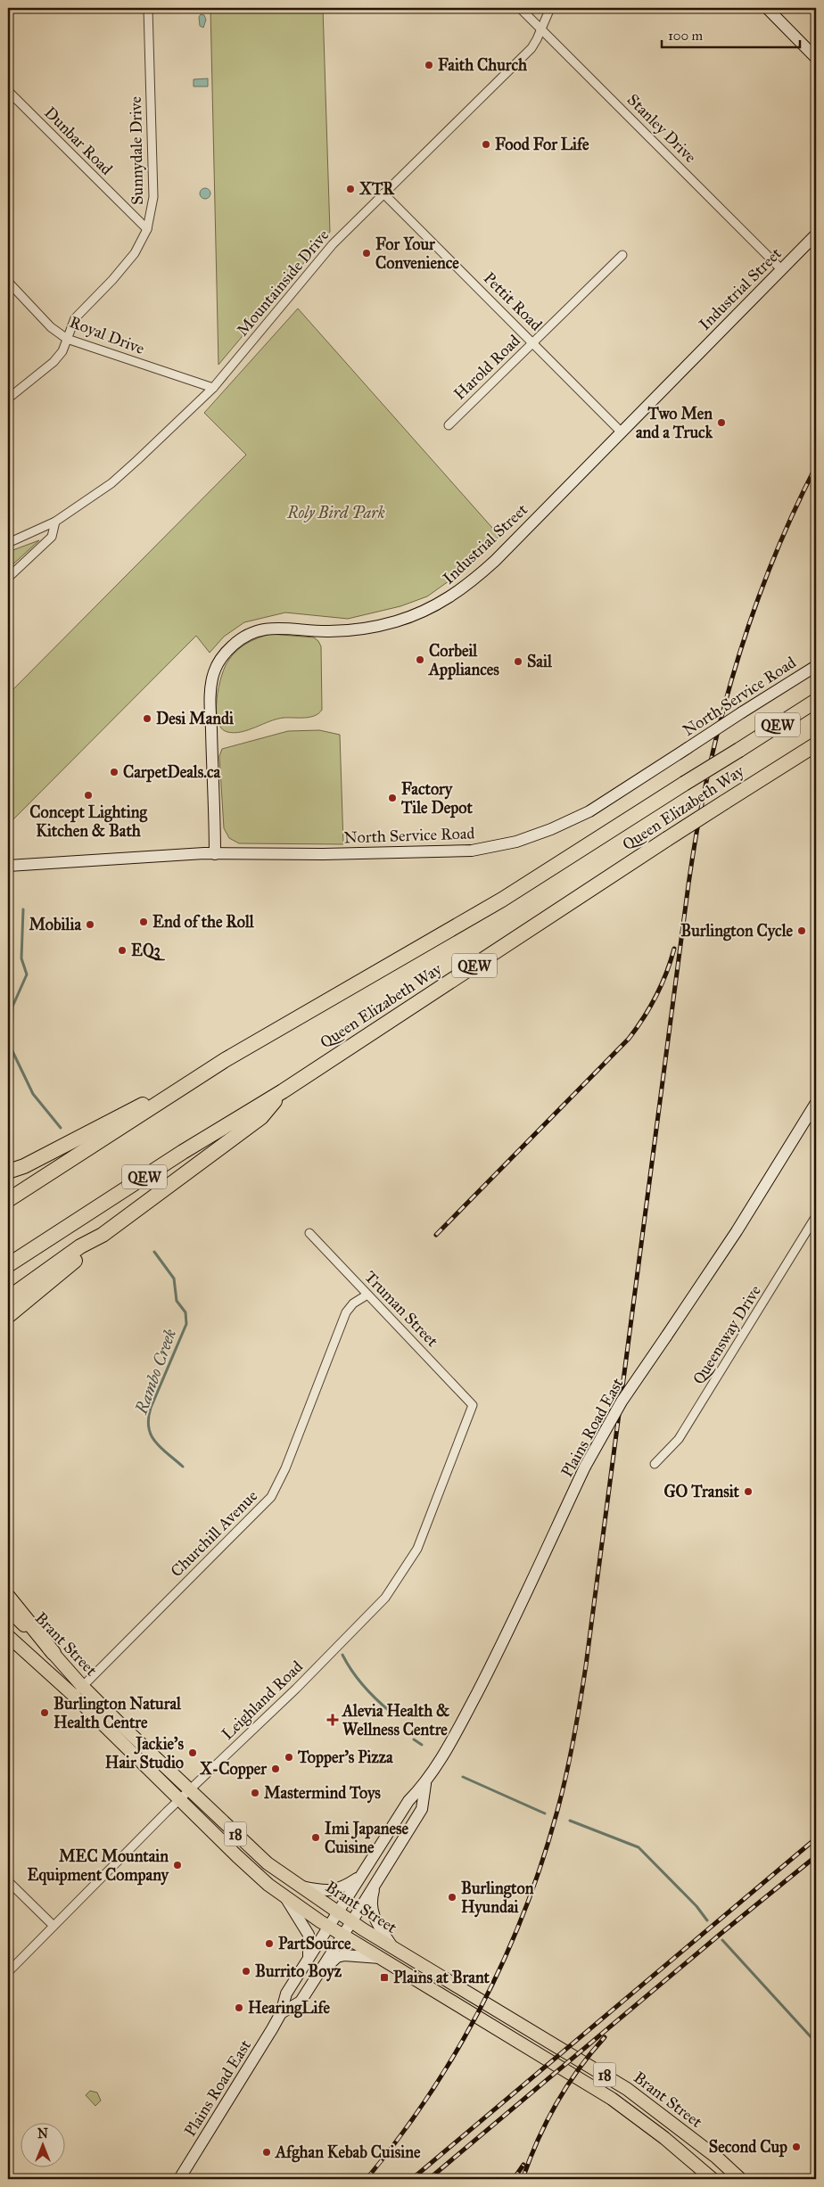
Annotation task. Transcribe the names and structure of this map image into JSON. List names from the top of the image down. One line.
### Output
{"streets":{"highway":["QEW","Queen Elizabeth Way"],"main road":["Brant Street","18"],"street":["Stanley Drive","Dunbar Road","Sunnydale Drive","Mountainside Drive","Industrial Street","Pettit Road","Royal Drive","Harold Road","North Service Road","Truman Street","Queensway Drive","Plains Road East","Churchill Avenue","Leighland Road"]},"crossings":[["Stanley Drive","Mountainside Drive"],["Stanley Drive","Industrial Street"],["Dunbar Road","Sunnydale Drive"],["Sunnydale Drive","Royal Drive"],["Mountainside Drive","Pettit Road"],["Mountainside Drive","Royal Drive"],["Industrial Street","Pettit Road"],["Industrial Street","North Service Road"],["Pettit Road","Harold Road"],["Truman Street","Churchill Avenue"],["Truman Street","Leighland Road"],["Plains Road East","Brant Street"],["Churchill Avenue","Brant Street"],["Brant Street","Leighland Road"]],"water":["Rambo Creek"],"parks":["Roly Bird Park"],"places":{"other":["Faith Church","Food For Life","XTR","For Your Convenience","Two Men and a Truck","Corbeil Appliances","Sail","Desi Mandi","CarpetDeals.ca","Concept Lighting Kitchen & Bath","Factory Tile Depot","End of the Roll","Mobilia","Burlington Cycle","EQ3","GO Transit","Burlington Natural Health Centre","Jackie's Hair Studio","Topper's Pizza","X-Copper","Mastermind Toys","Imi Japanese Cuisine","MEC Mountain Equipment Company","Burlington Hyundai","PartSource","Burrito Boyz","HearingLife","Second Cup","Afghan Kebab Cuisine"],"health":["Alevia Health & Wellness Centre"],"transit":["Plains at Brant"]},"scale_bar":"100 m","north":"top"}
